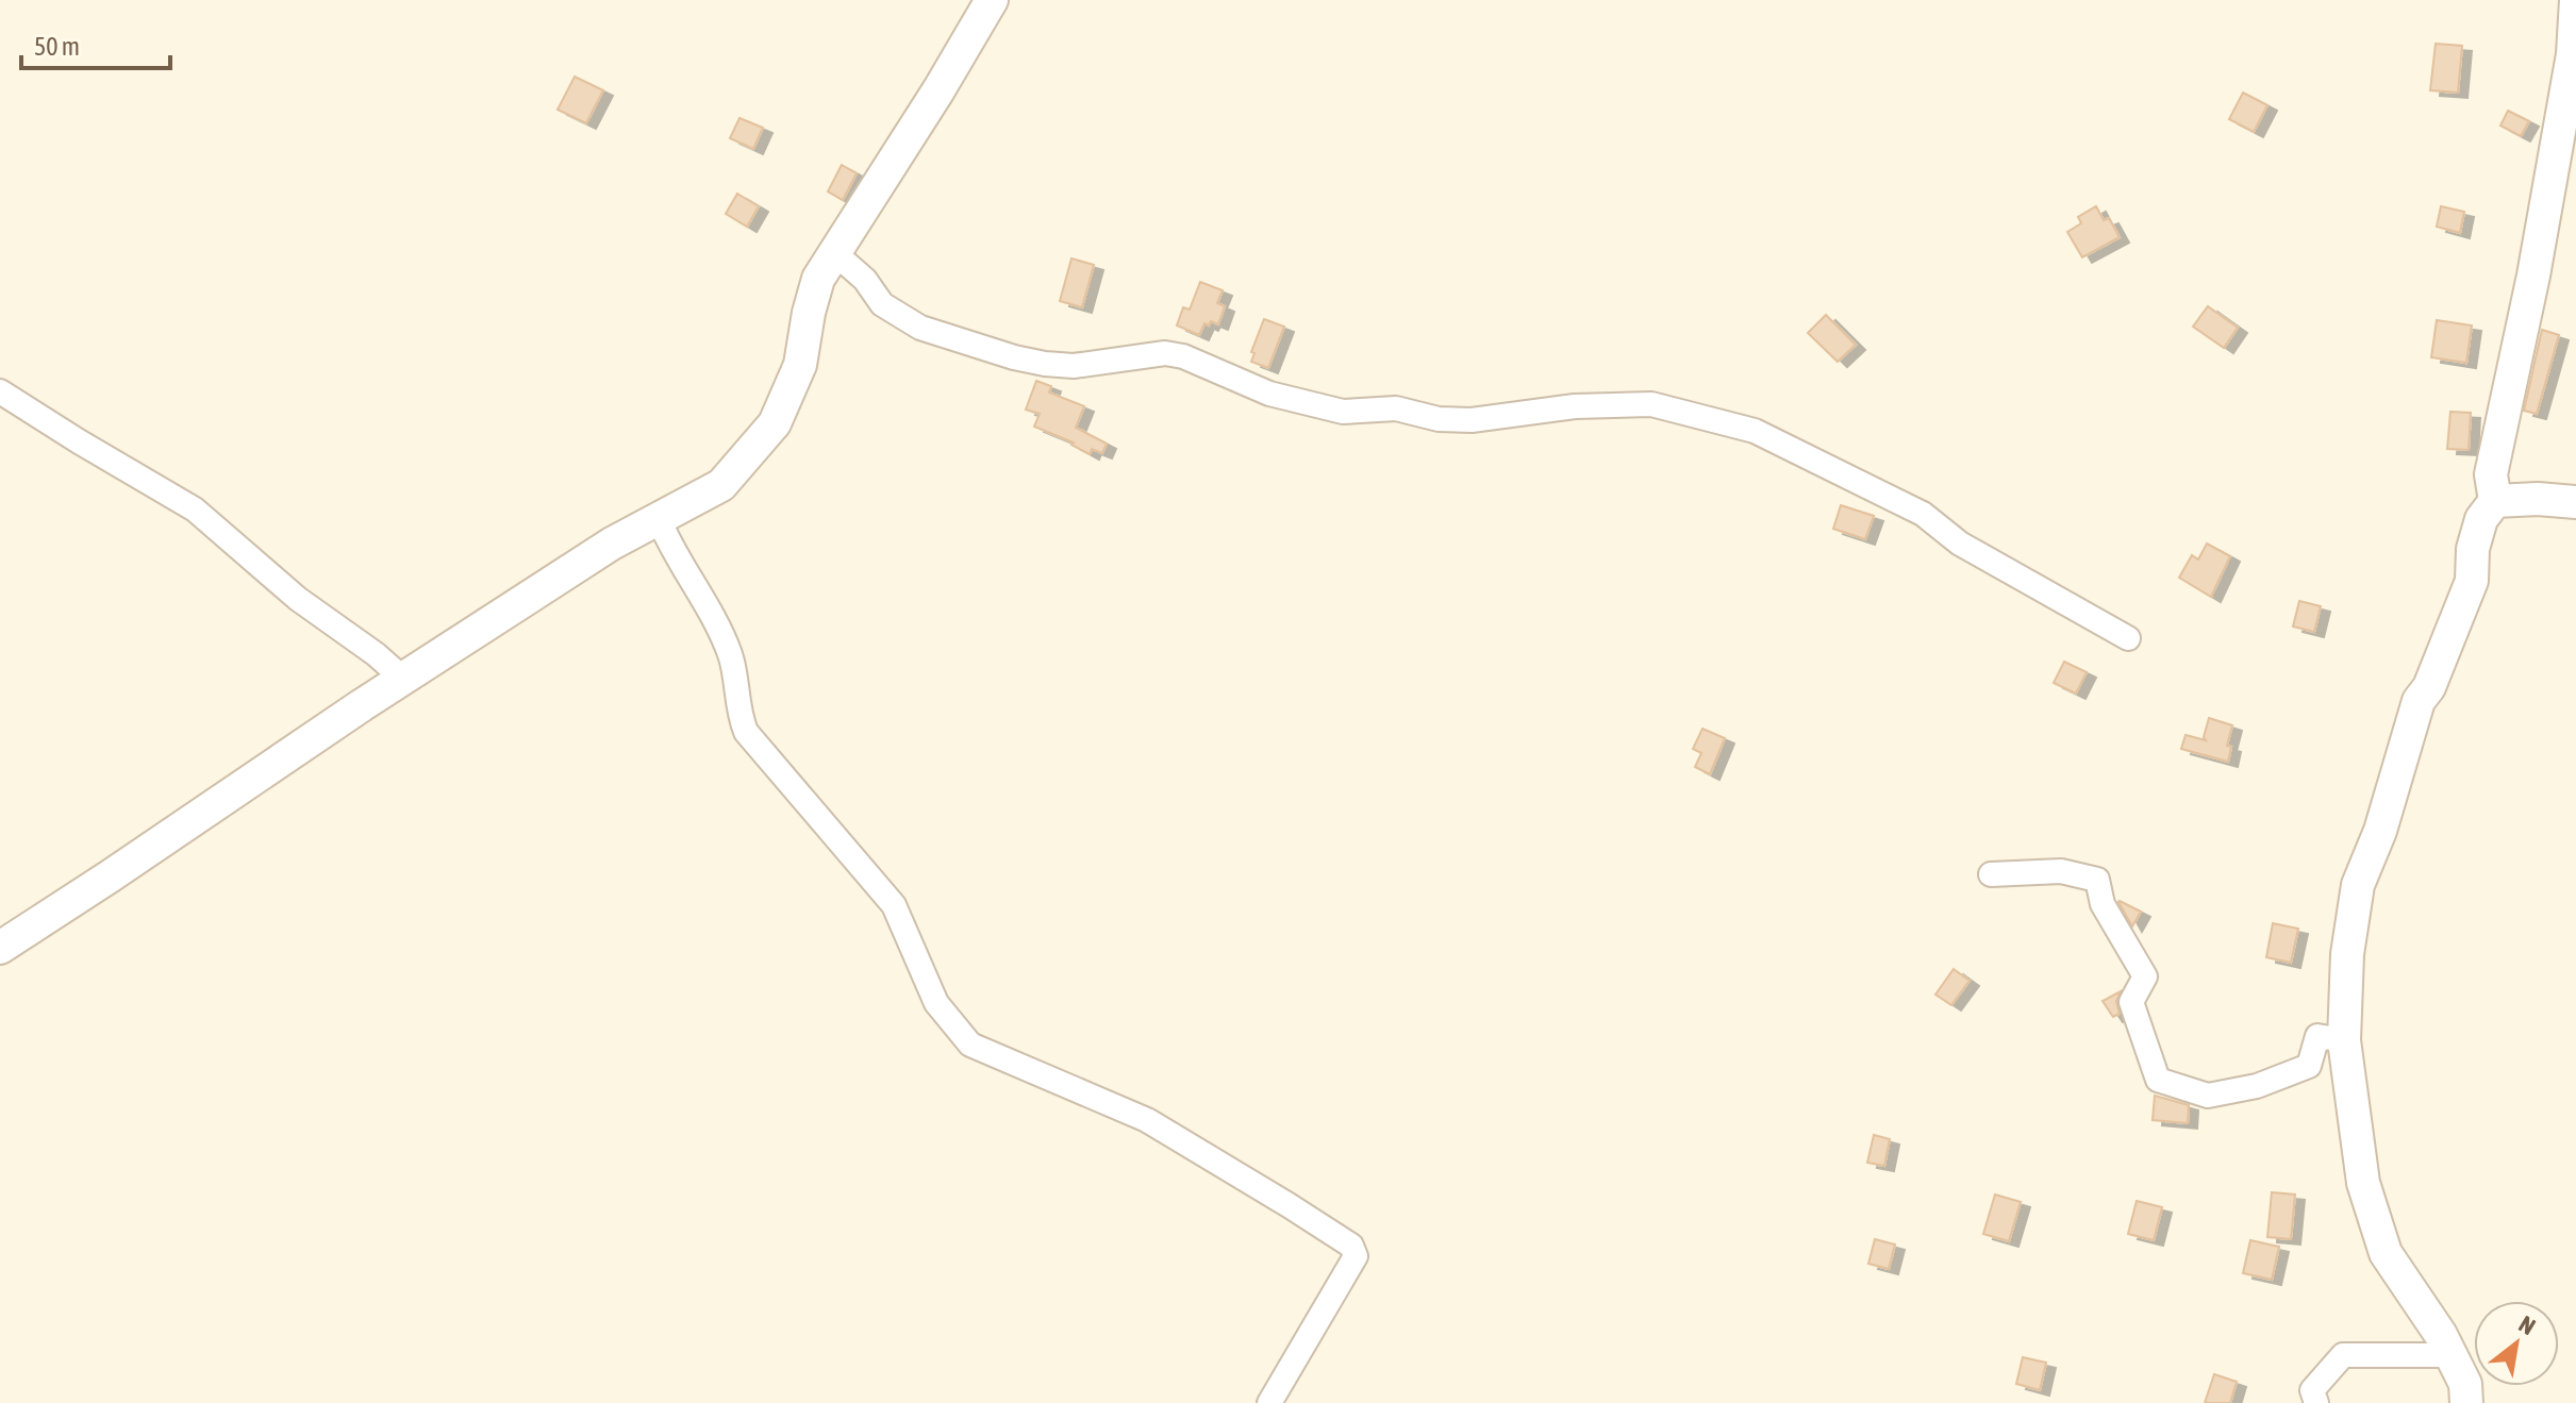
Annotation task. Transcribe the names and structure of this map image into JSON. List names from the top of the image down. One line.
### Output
{"scale_bar":"50 m","north":"top right"}
